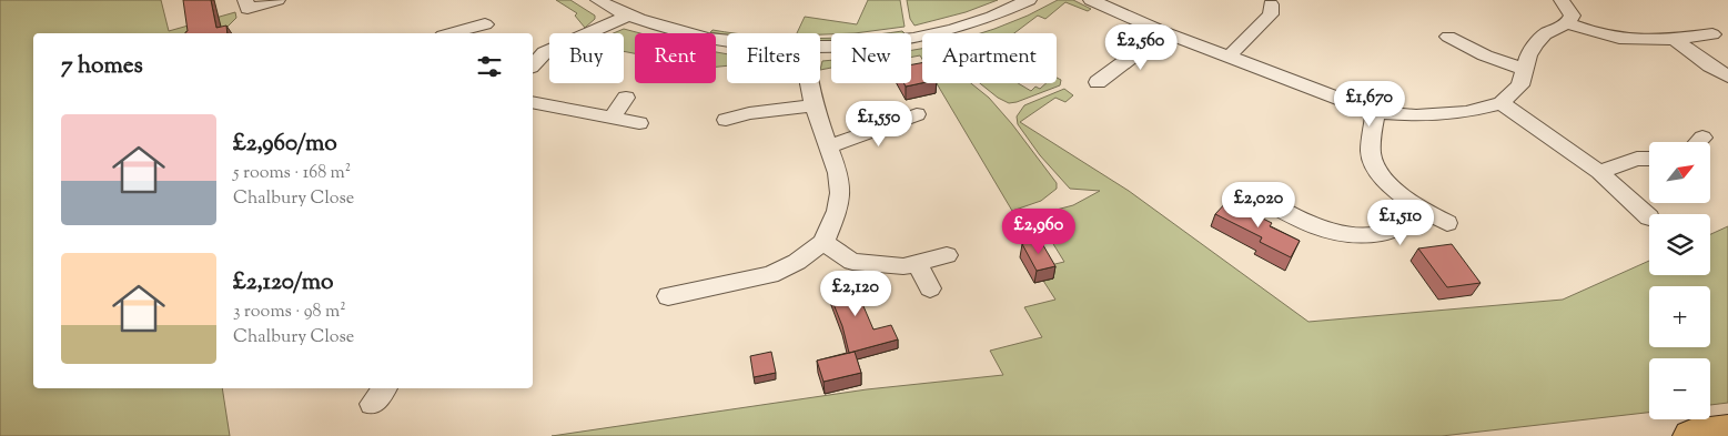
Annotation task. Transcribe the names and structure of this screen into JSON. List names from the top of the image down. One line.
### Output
{"north":"top right","page":{"price":["£2,560","£1,670","£1,550","£2,020","£1,510","£2,960","£2,120"],"chip":["Buy","Rent","Filters","New","Apartment"],"heading":"7 homes","list":[{"name":"£2,960/mo","note":"5 rooms · 168 m² · Chalbury Close"},{"name":"£2,120/mo","note":"3 rooms · 98 m² · Chalbury Close"}],"map_buttons":["+","−"]}}
